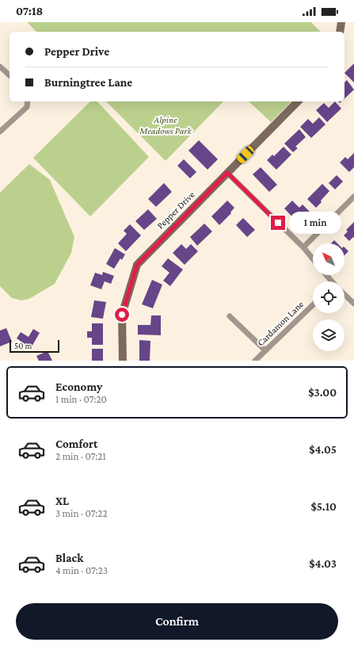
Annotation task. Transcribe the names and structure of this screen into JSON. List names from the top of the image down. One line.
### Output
{"streets":{"street":["Pepper Drive","Cardamon Lane"]},"parks":["Alpine Meadows Park"],"scale_bar":"50 m","north":"top left","page":{"status":"07:18","banner":["Pepper Drive","Burningtree Lane"],"bubble":"1 min","scale":"50 m","list":[{"name":"Economy","note":"1 min · 07:20","value":"$3.00"},{"name":"Comfort","note":"2 min · 07:21","value":"$4.05"},{"name":"XL","note":"3 min · 07:22","value":"$5.10"},{"name":"Black","note":"4 min · 07:23","value":"$4.03"}],"buttons":"Confirm"}}
